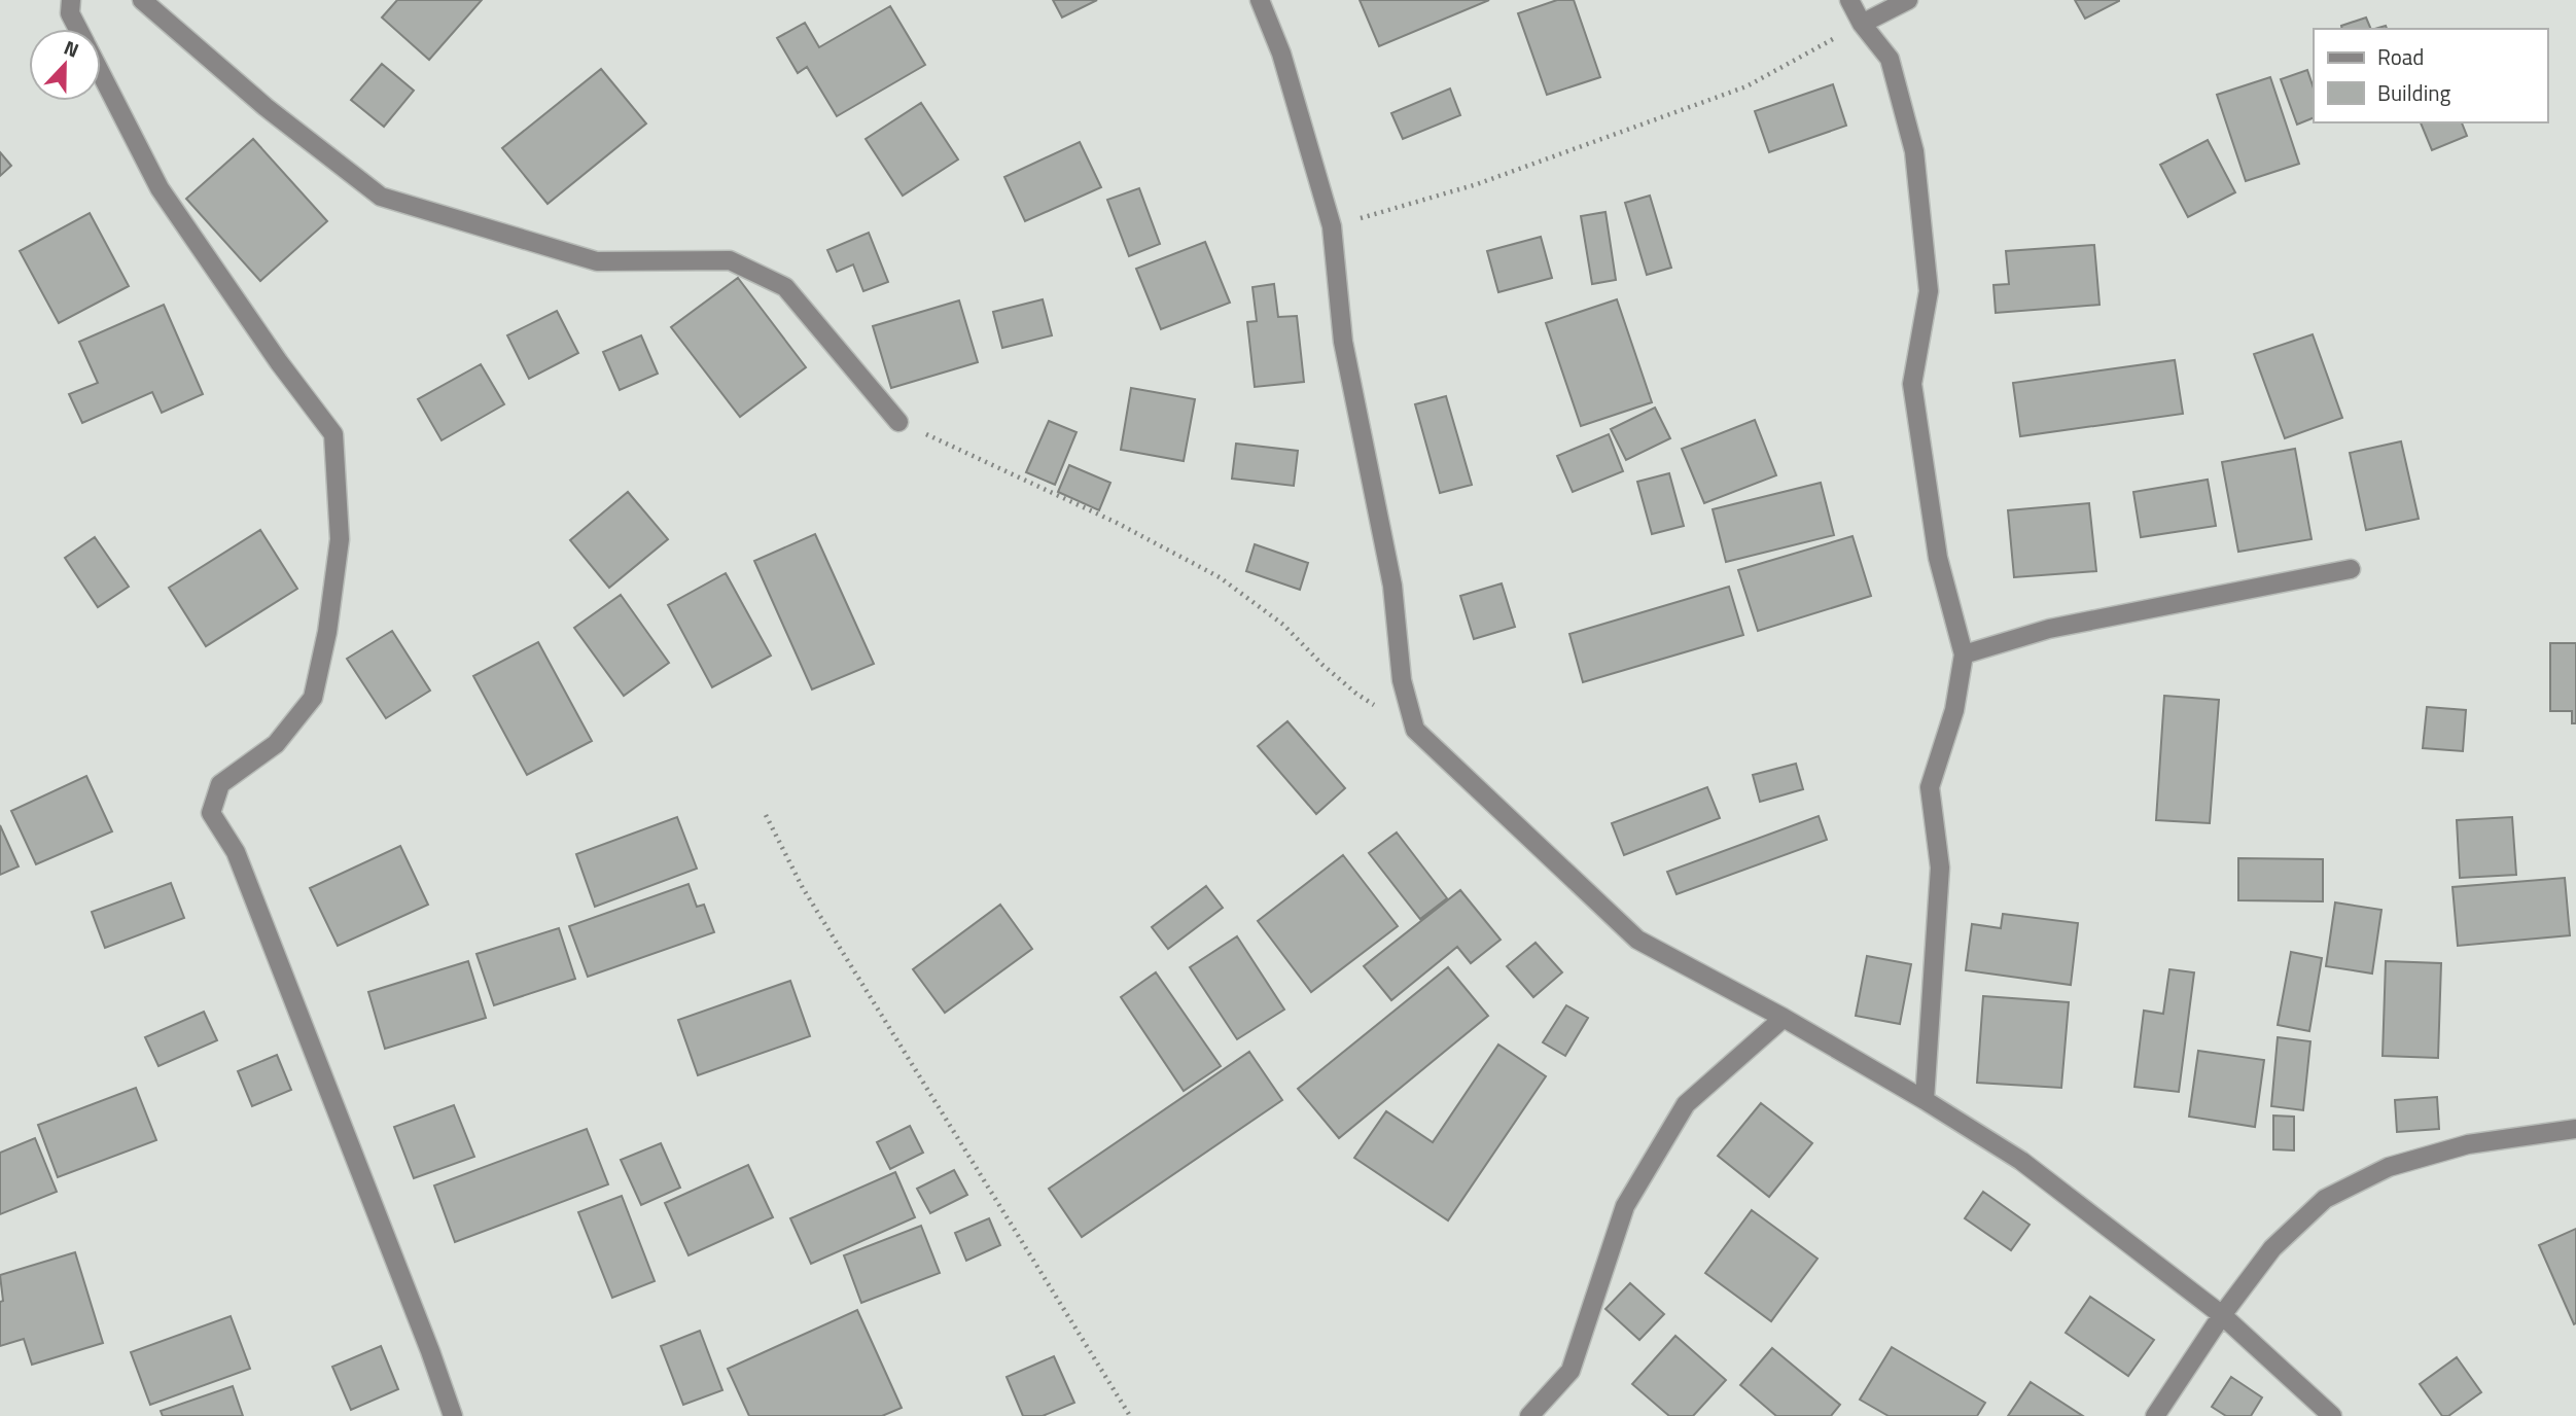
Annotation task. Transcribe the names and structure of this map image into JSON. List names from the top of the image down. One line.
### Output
{"legend":["Road","Building"],"north":"top"}
